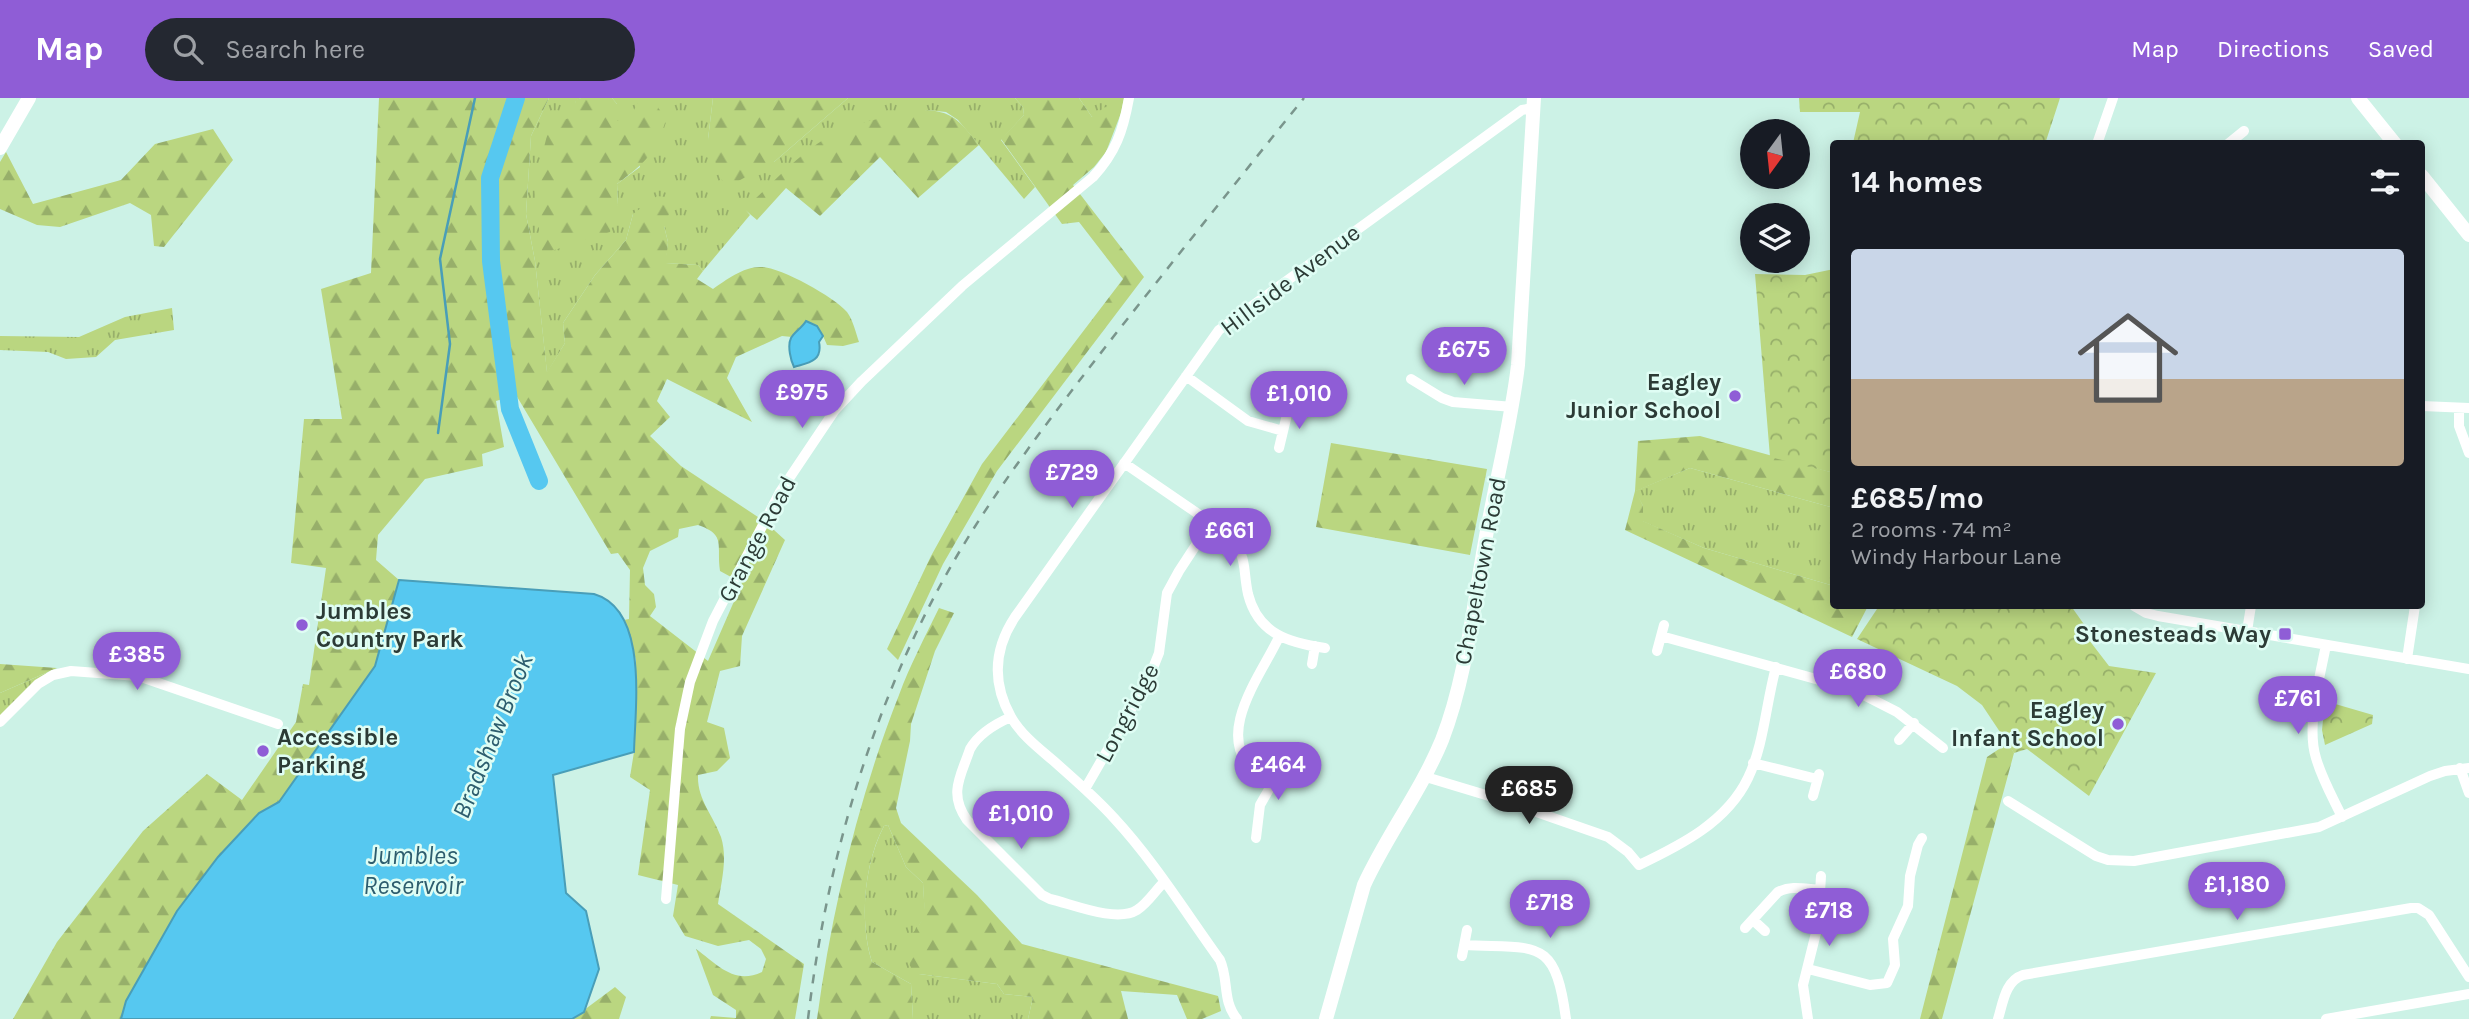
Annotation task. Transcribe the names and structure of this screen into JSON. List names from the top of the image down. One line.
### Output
{"streets":{"main road":["Chapeltown Road"],"street":["Hillside Avenue","Grange Road","Longridge"]},"crossings":[["Hillside Avenue","Chapeltown Road"],["Hillside Avenue","Longridge"]],"water":["Bradshaw Brook","Jumbles Reservoir"],"places":{"other":["Eagley Junior School","Jumbles Country Park","Eagley Infant School","Accessible Parking"],"transit":["Stonesteads Way"]},"north":"bottom","page":{"header":"Map","search":"Search here","nav":["Map","Directions","Saved"],"heading":"14 homes","list":[{"name":"£685/mo","note":"2 rooms · 74 m² · Windy Harbour Lane"}],"price":["£675","£975","£1,010","£729","£661","£385","£680","£761","£464","£685","£1,010","£1,180","£718","£718"]}}
